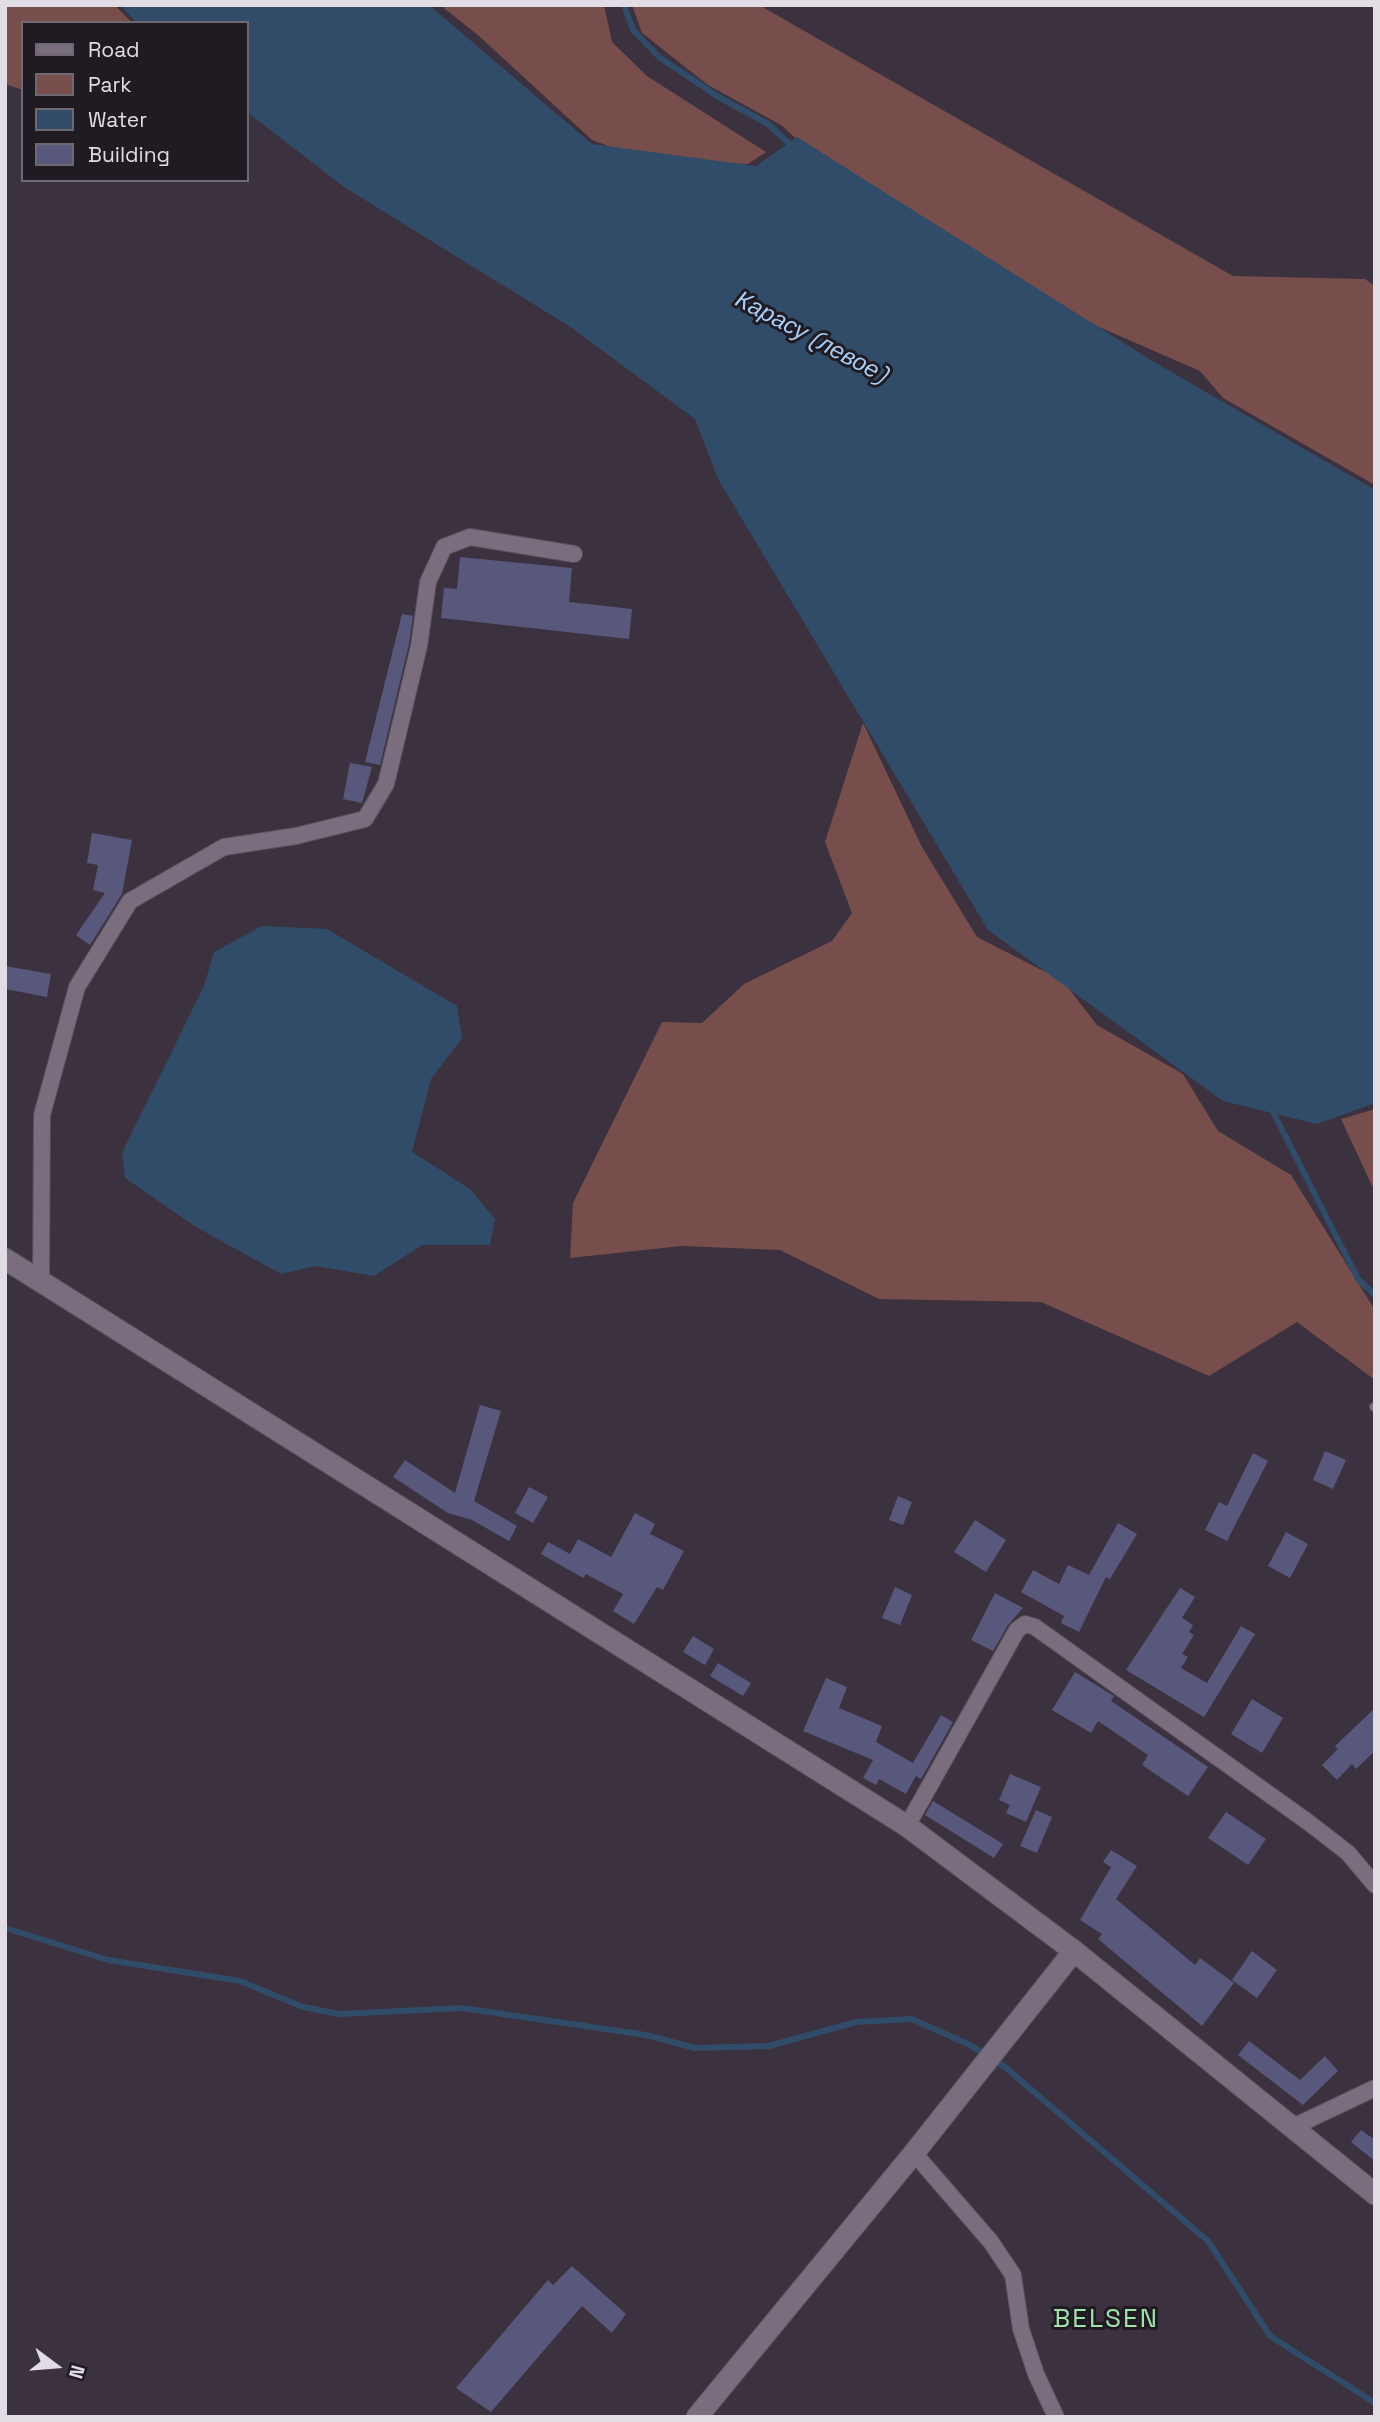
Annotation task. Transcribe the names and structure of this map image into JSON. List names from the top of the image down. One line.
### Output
{"districts":["BELSEN"],"water":["Карасу (левое)"],"legend":["Road","Park","Water","Building"],"north":"right"}
